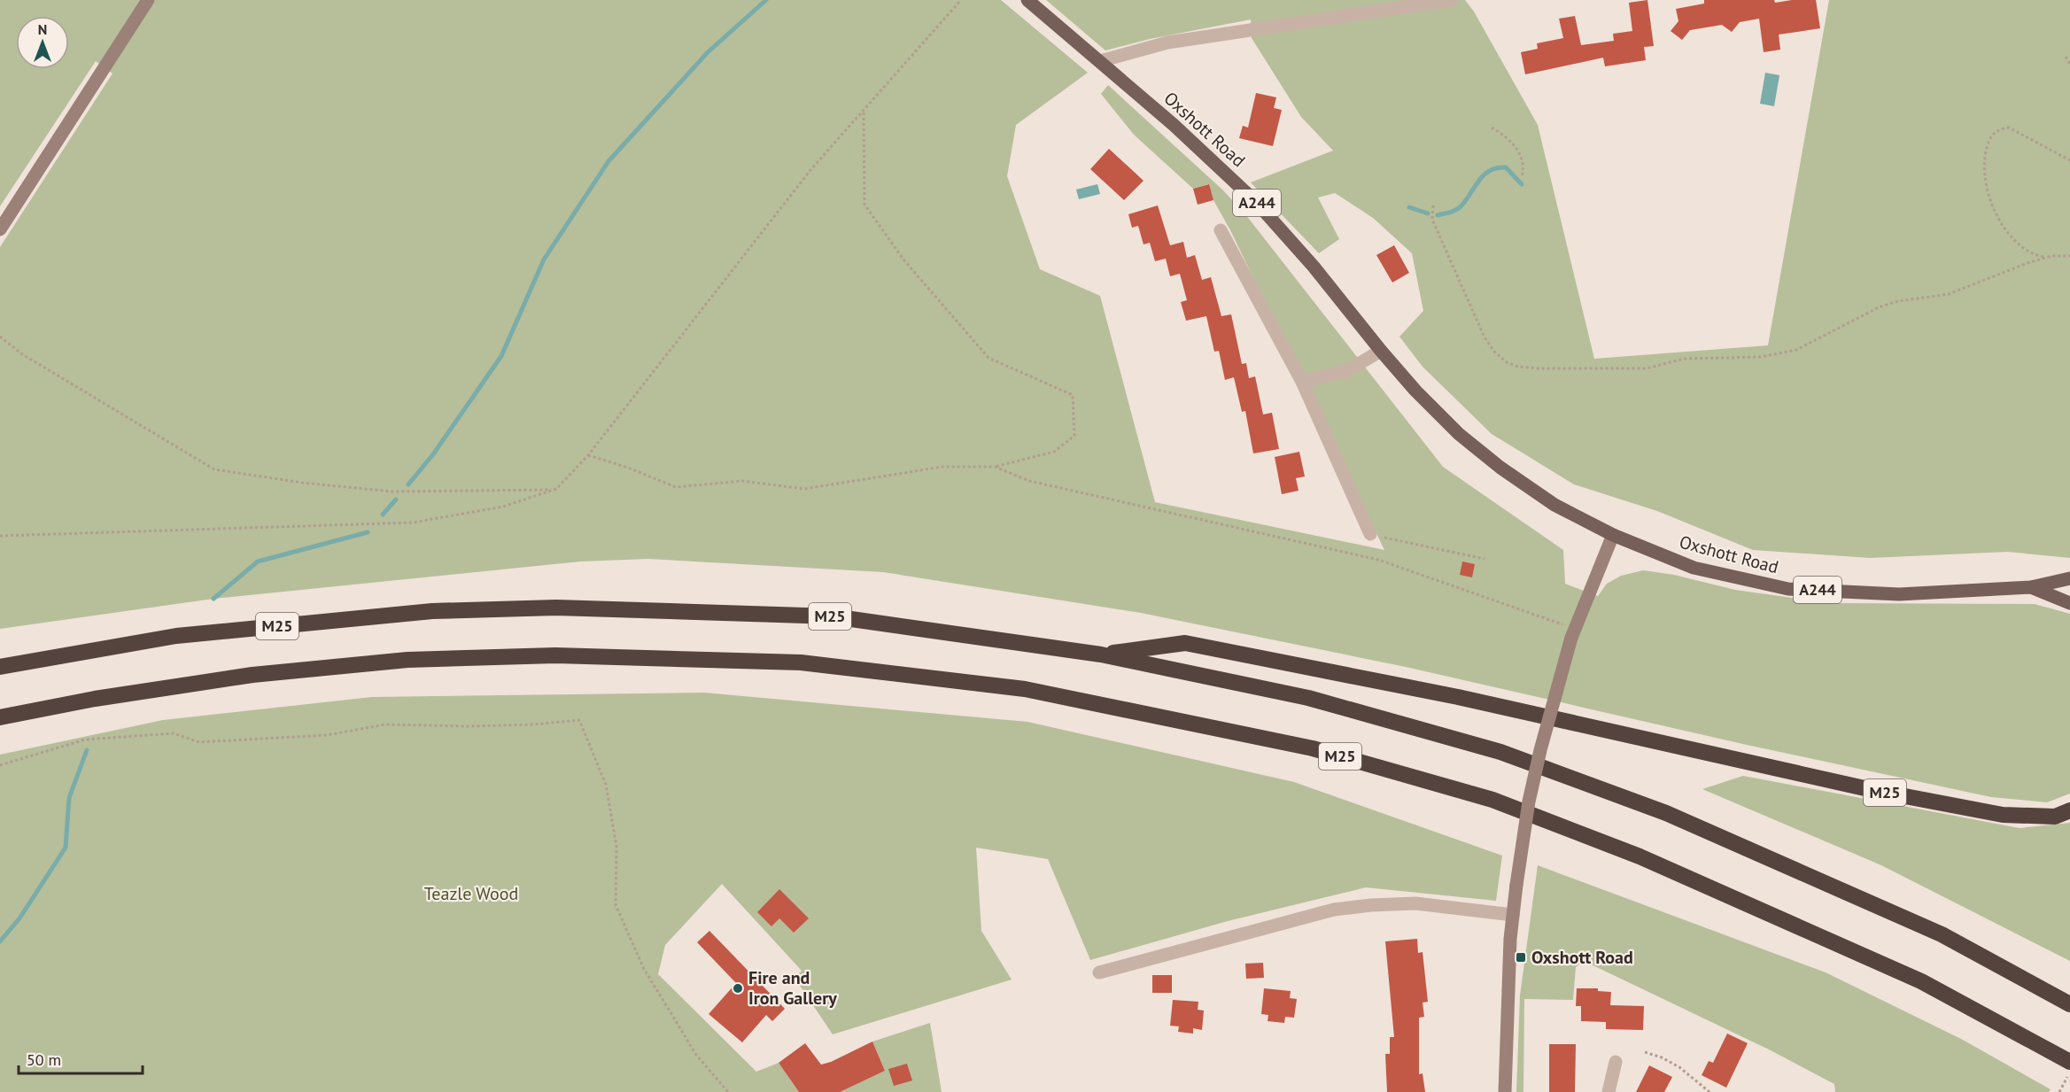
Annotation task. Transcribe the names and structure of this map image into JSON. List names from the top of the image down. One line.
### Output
{"streets":{"highway":["M25"],"main road":["Oxshott Road","A244"]},"parks":["Teazle Wood"],"places":{"transit":["Oxshott Road"],"other":["Fire and Iron Gallery"]},"scale_bar":"50 m","north":"top"}
